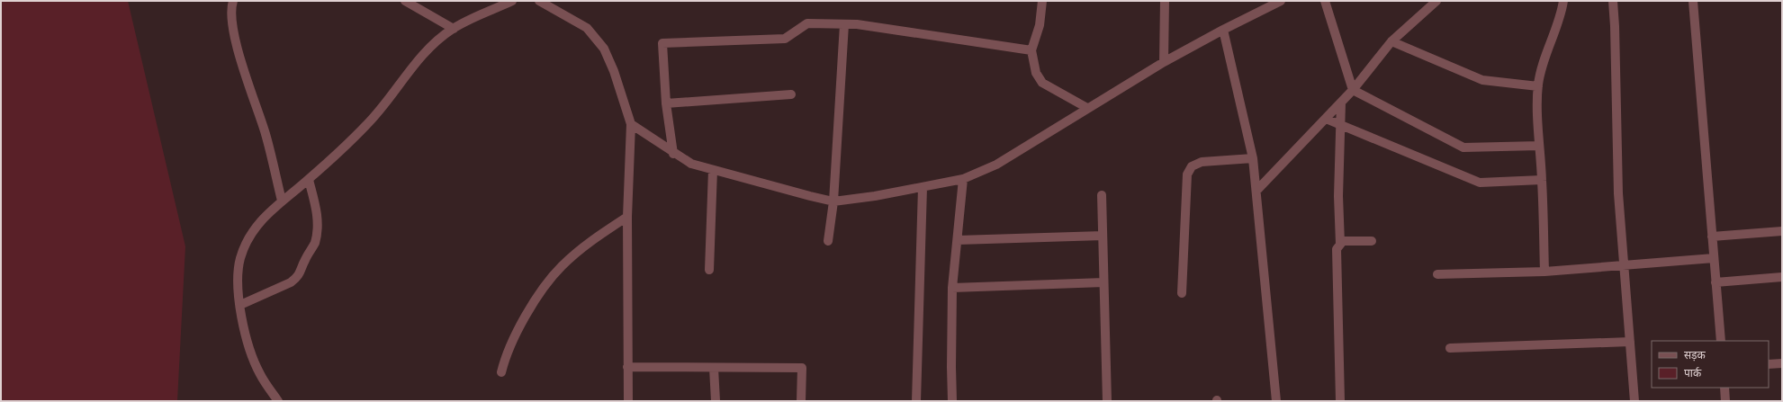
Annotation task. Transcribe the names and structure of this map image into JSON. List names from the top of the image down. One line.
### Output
{"legend":["सड़क","पार्क"]}
